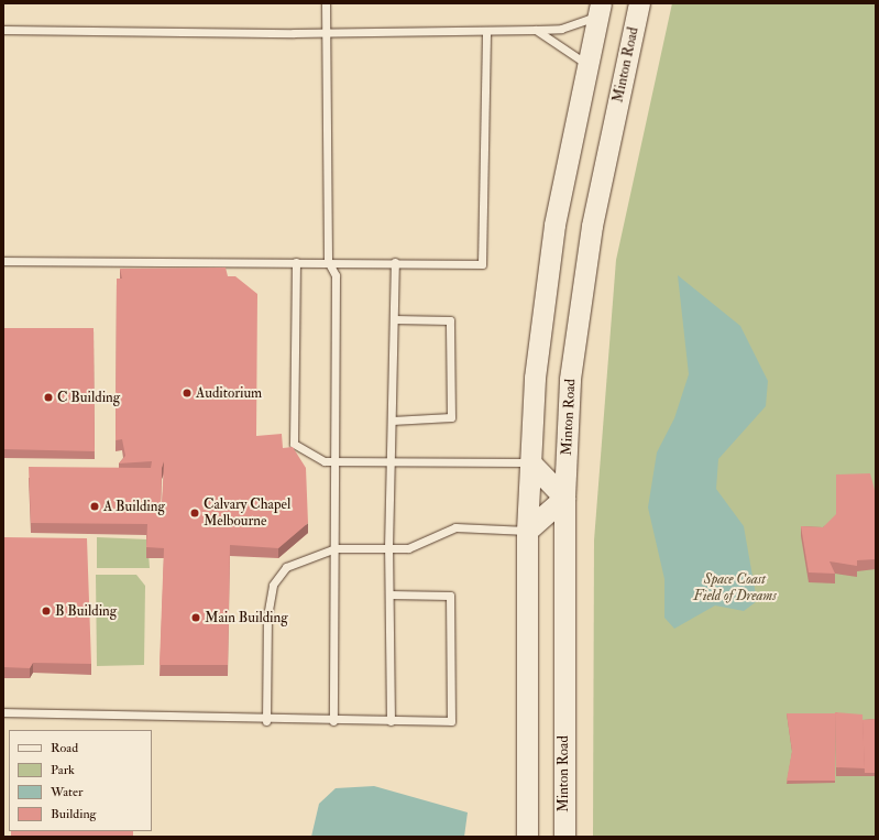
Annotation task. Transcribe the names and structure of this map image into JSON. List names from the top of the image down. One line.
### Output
{"streets":{"main road":["Minton Road"]},"parks":["Space Coast Field of Dreams"],"places":["Auditorium","C Building","A Building","Calvary Chapel Melbourne","B Building","Main Building"],"legend":["Road","Park","Water","Building"]}
